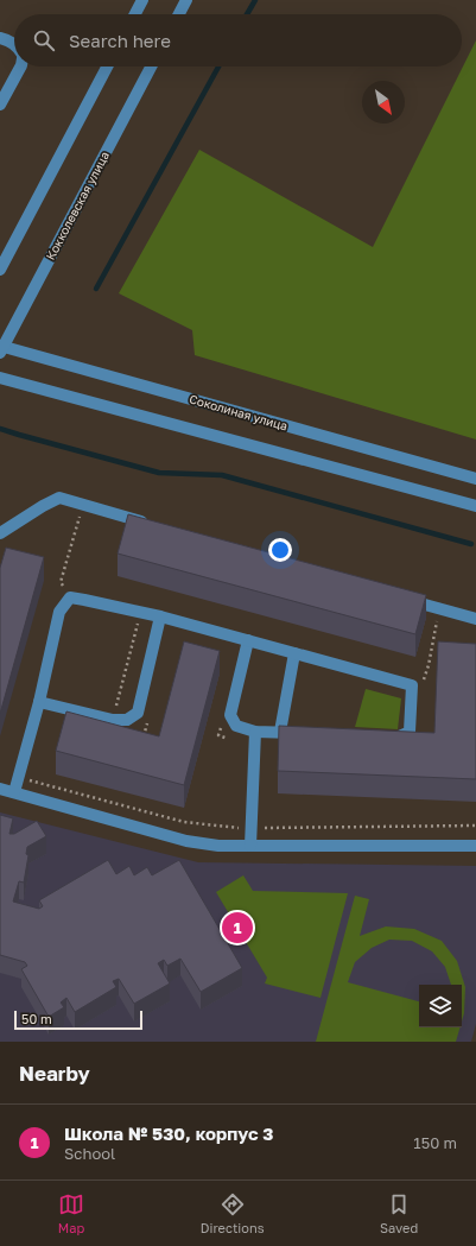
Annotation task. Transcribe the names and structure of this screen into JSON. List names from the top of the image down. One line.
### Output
{"streets":{"street":["Кокколевская улица","Соколиная улица"]},"crossings":[["Кокколевская улица","Соколиная улица"]],"scale_bar":"50 m","north":"bottom right","page":{"search":"Search here","pins":"1","scale":"50 m","heading":"Nearby","list":[{"mark":"1","name":"Школа № 530, корпус 3","note":"School","value":"150 m"}],"nav":["Map","Directions","Saved"]}}
